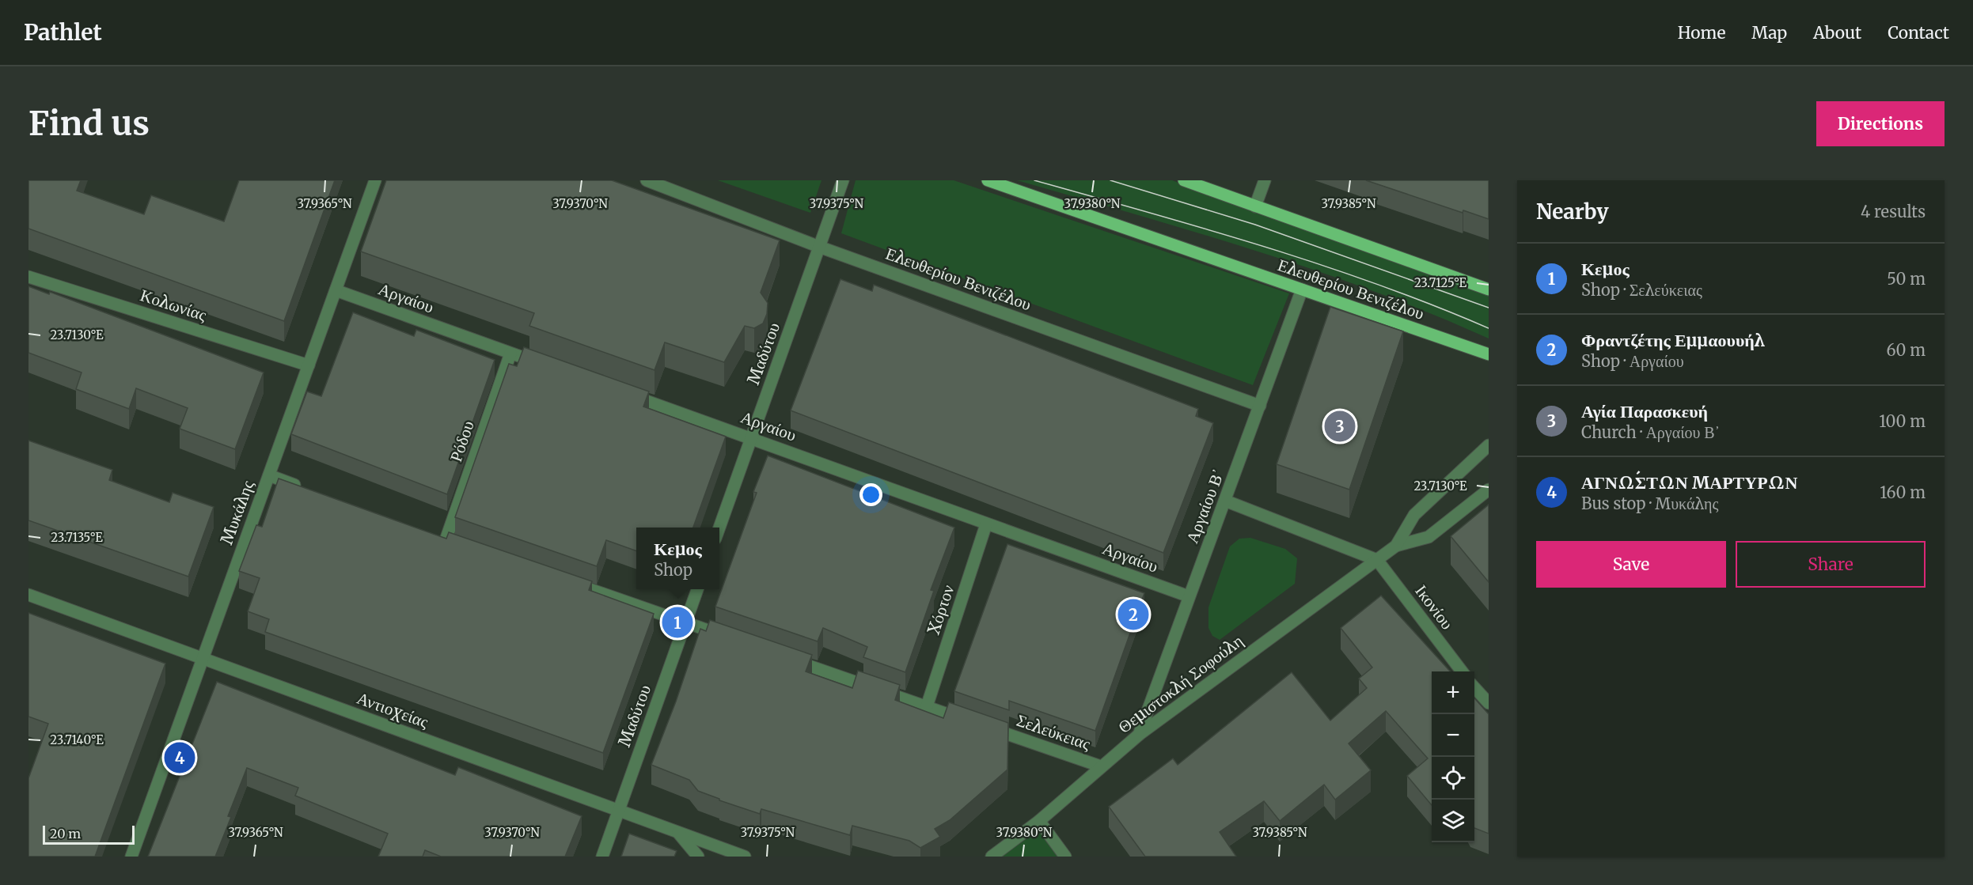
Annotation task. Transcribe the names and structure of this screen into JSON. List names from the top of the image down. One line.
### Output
{"streets":{"main road":["Ελευθερίου Βενιζέλου"],"street":["Αργαίου","Κολωνίας","Μαδύτου","Ρόδου","Αργαίου Β᾽","Μυκάλης","Ικονίου","Χόρτον","Θεμιστοκλή Σοφούλη","Αντιοχείας","Σελεύκειας"]},"crossings":[["Ελευθερίου Βενιζέλου","Μαδύτου"],["Ελευθερίου Βενιζέλου","Αργαίου Β᾽"],["Αργαίου","Μαδύτου"],["Αργαίου","Ρόδου"],["Αργαίου","Αργαίου Β᾽"],["Αργαίου","Μυκάλης"],["Αργαίου","Χόρτον"],["Κολωνίας","Μυκάλης"],["Μαδύτου","Αντιοχείας"],["Αργαίου Β᾽","Θεμιστοκλή Σοφούλη"],["Μυκάλης","Αντιοχείας"],["Ικονίου","Θεμιστοκλή Σοφούλη"],["Χόρτον","Σελεύκειας"],["Θεμιστοκλή Σοφούλη","Σελεύκειας"]],"scale_bar":"20 m","page":{"header":"Pathlet","nav":["Home","Map","About","Contact"],"buttons":["Directions",["Save","Share"]],"title":"Find us","heading":["Nearby","4 results"],"list":[{"mark":"1","name":"Κεμος","note":"Shop · Σελεύκειας","value":"50 m"},{"mark":"2","name":"Φραντζέτης Εμμαουυήλ","note":"Shop · Αργαίου","value":"60 m"},{"mark":"3","name":"Αγία Παρασκευή","note":"Church · Αργαίου Β᾽","value":"100 m"},{"mark":"4","name":"ΑΓΝΏΣΤΩΝ ΜΑΡΤΥΡΩΝ","note":"Bus stop · Μυκάλης","value":"160 m"}],"pins":["3","2","1","4"],"popup":["Κεμος","Shop"],"map_buttons":["+","−"],"scale":"20 m"},"coordinates":["37.9365°N","37.9370°N","37.9375°N","37.9380°N","37.9385°N","23.7125°E","23.7130°E","23.7135°E","23.7140°E"]}
